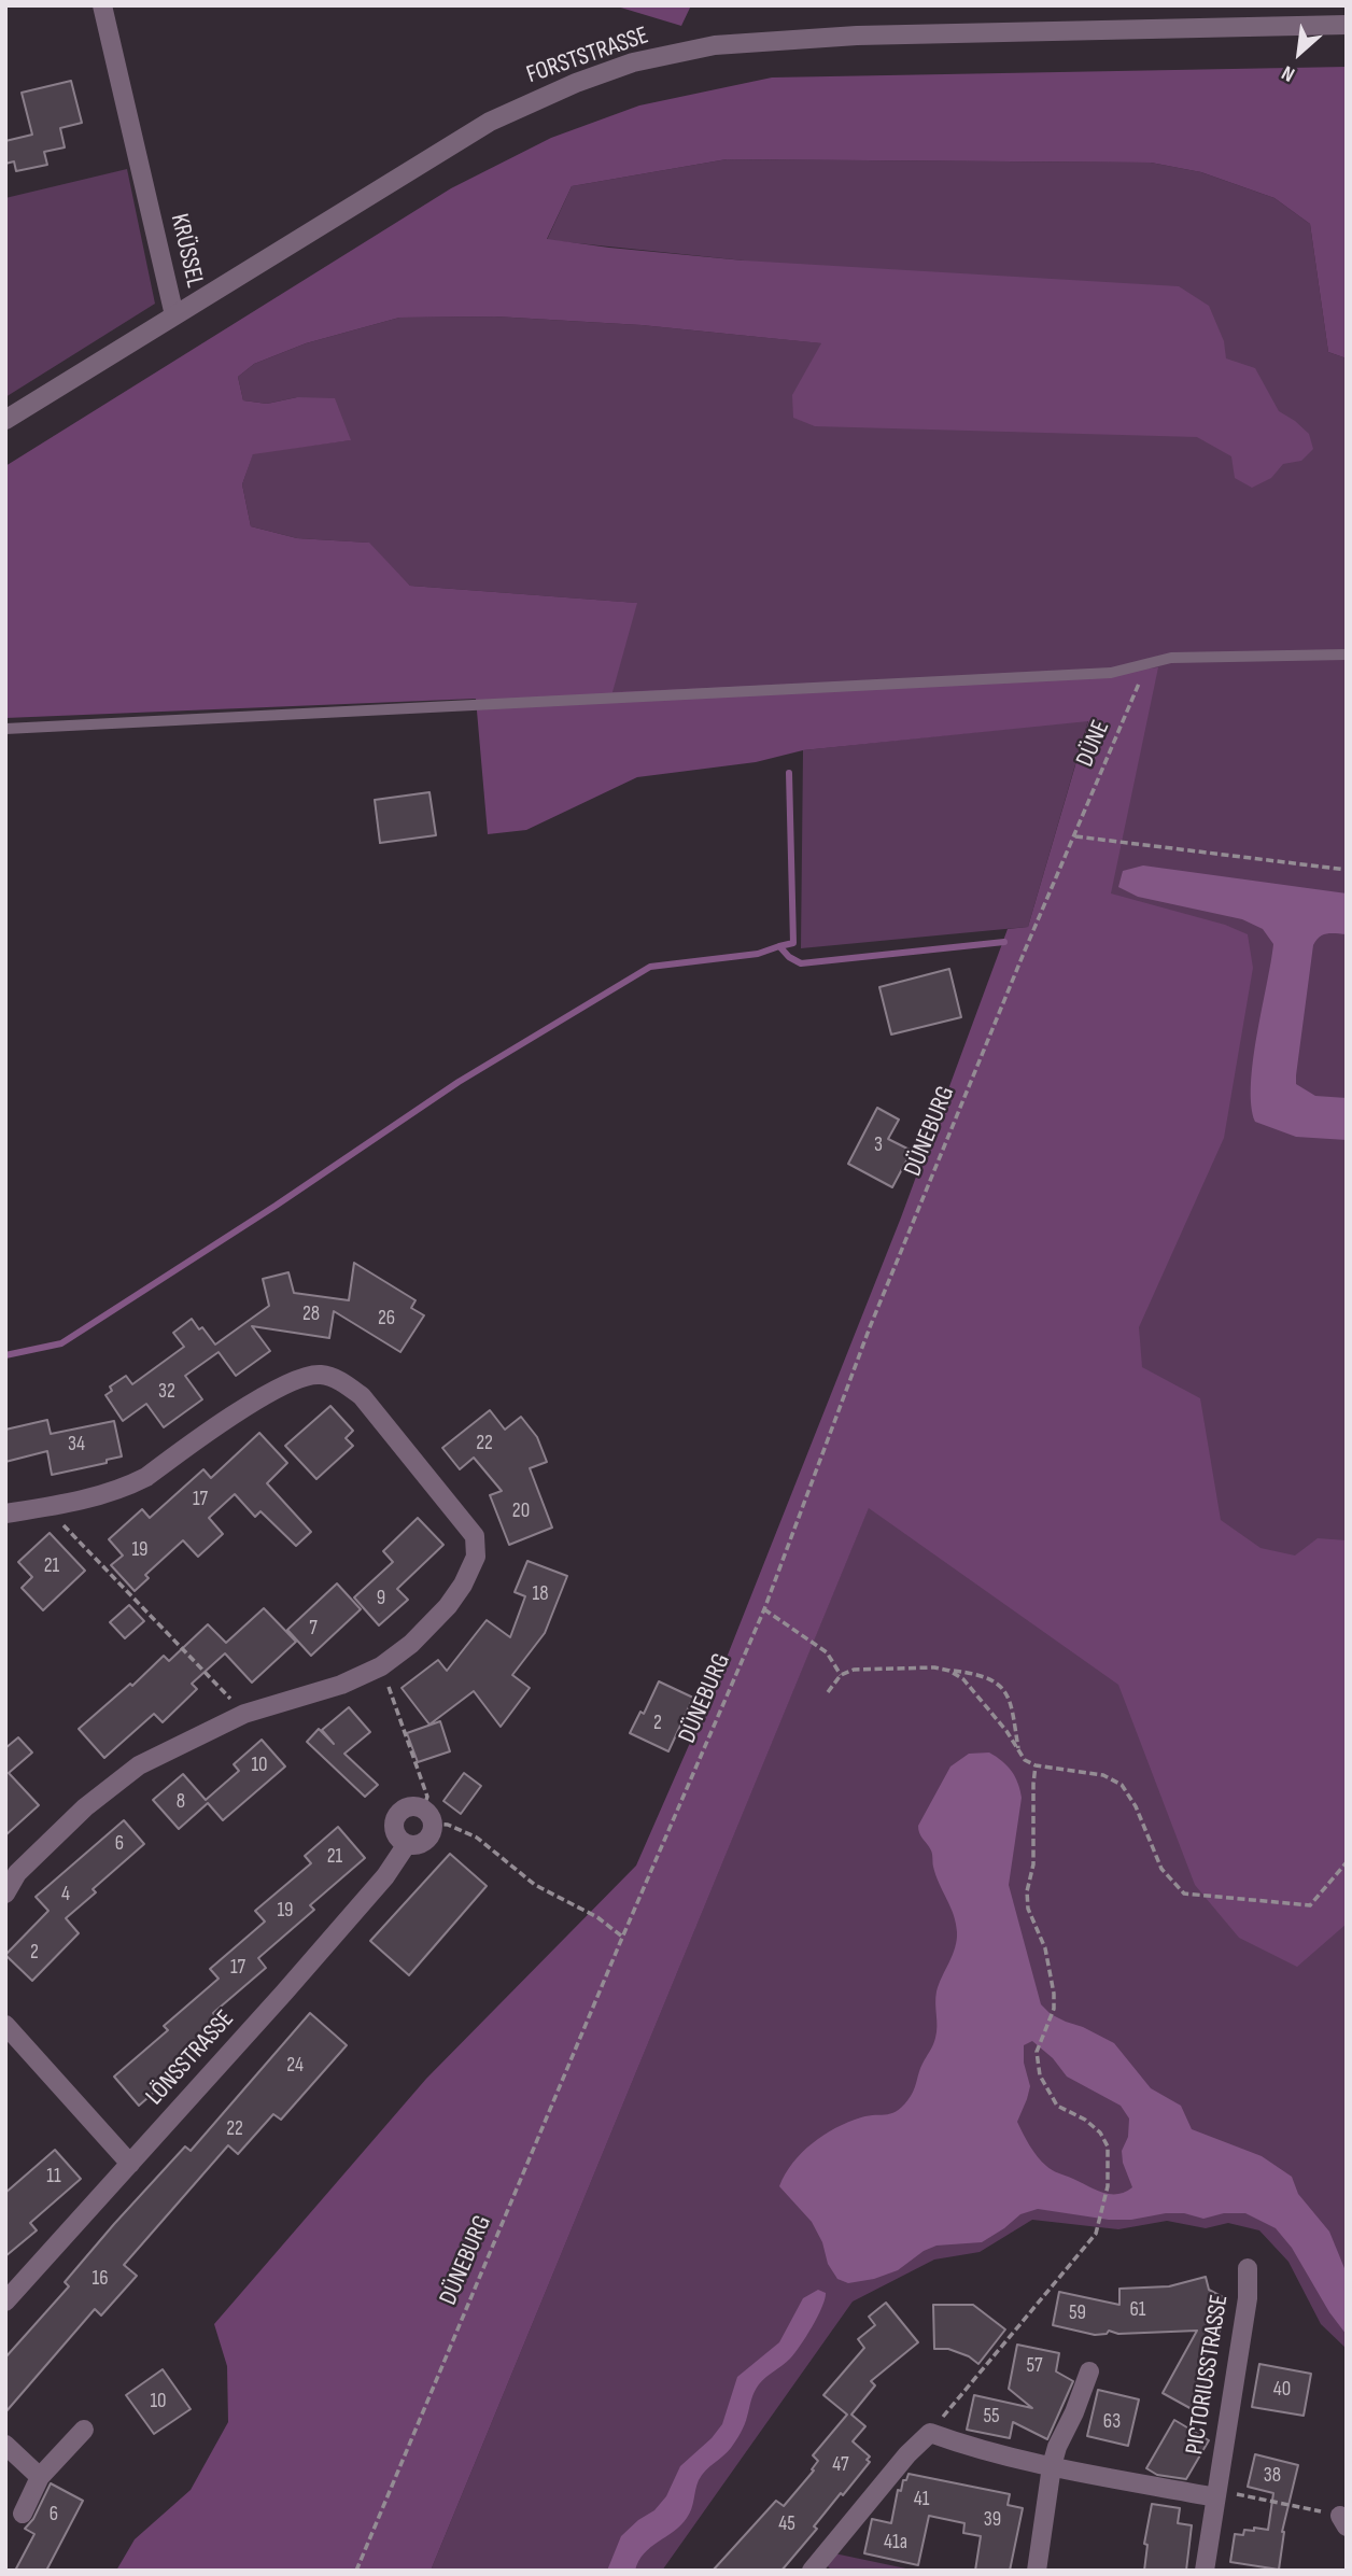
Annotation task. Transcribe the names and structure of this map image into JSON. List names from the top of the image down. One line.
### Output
{"streets":{"street":["FORSTSTRASSE","KRÜSSEL","LÖNSSTRASSE","PICTORIUSSTRASSE"],"path":["DÜNE","DÜNEBURG"]},"crossings":[["FORSTSTRASSE","KRÜSSEL"],["DÜNE","DÜNEBURG"]],"house_numbers":["3","28","26","32","22","34","17","20","19","21","18","9","7","2","10","8","6","21","4","19","2","17","24","22","11","16","61","59","57","40","10","55","63","47","38","41","6","39","45","41a"],"north":"bottom left"}
